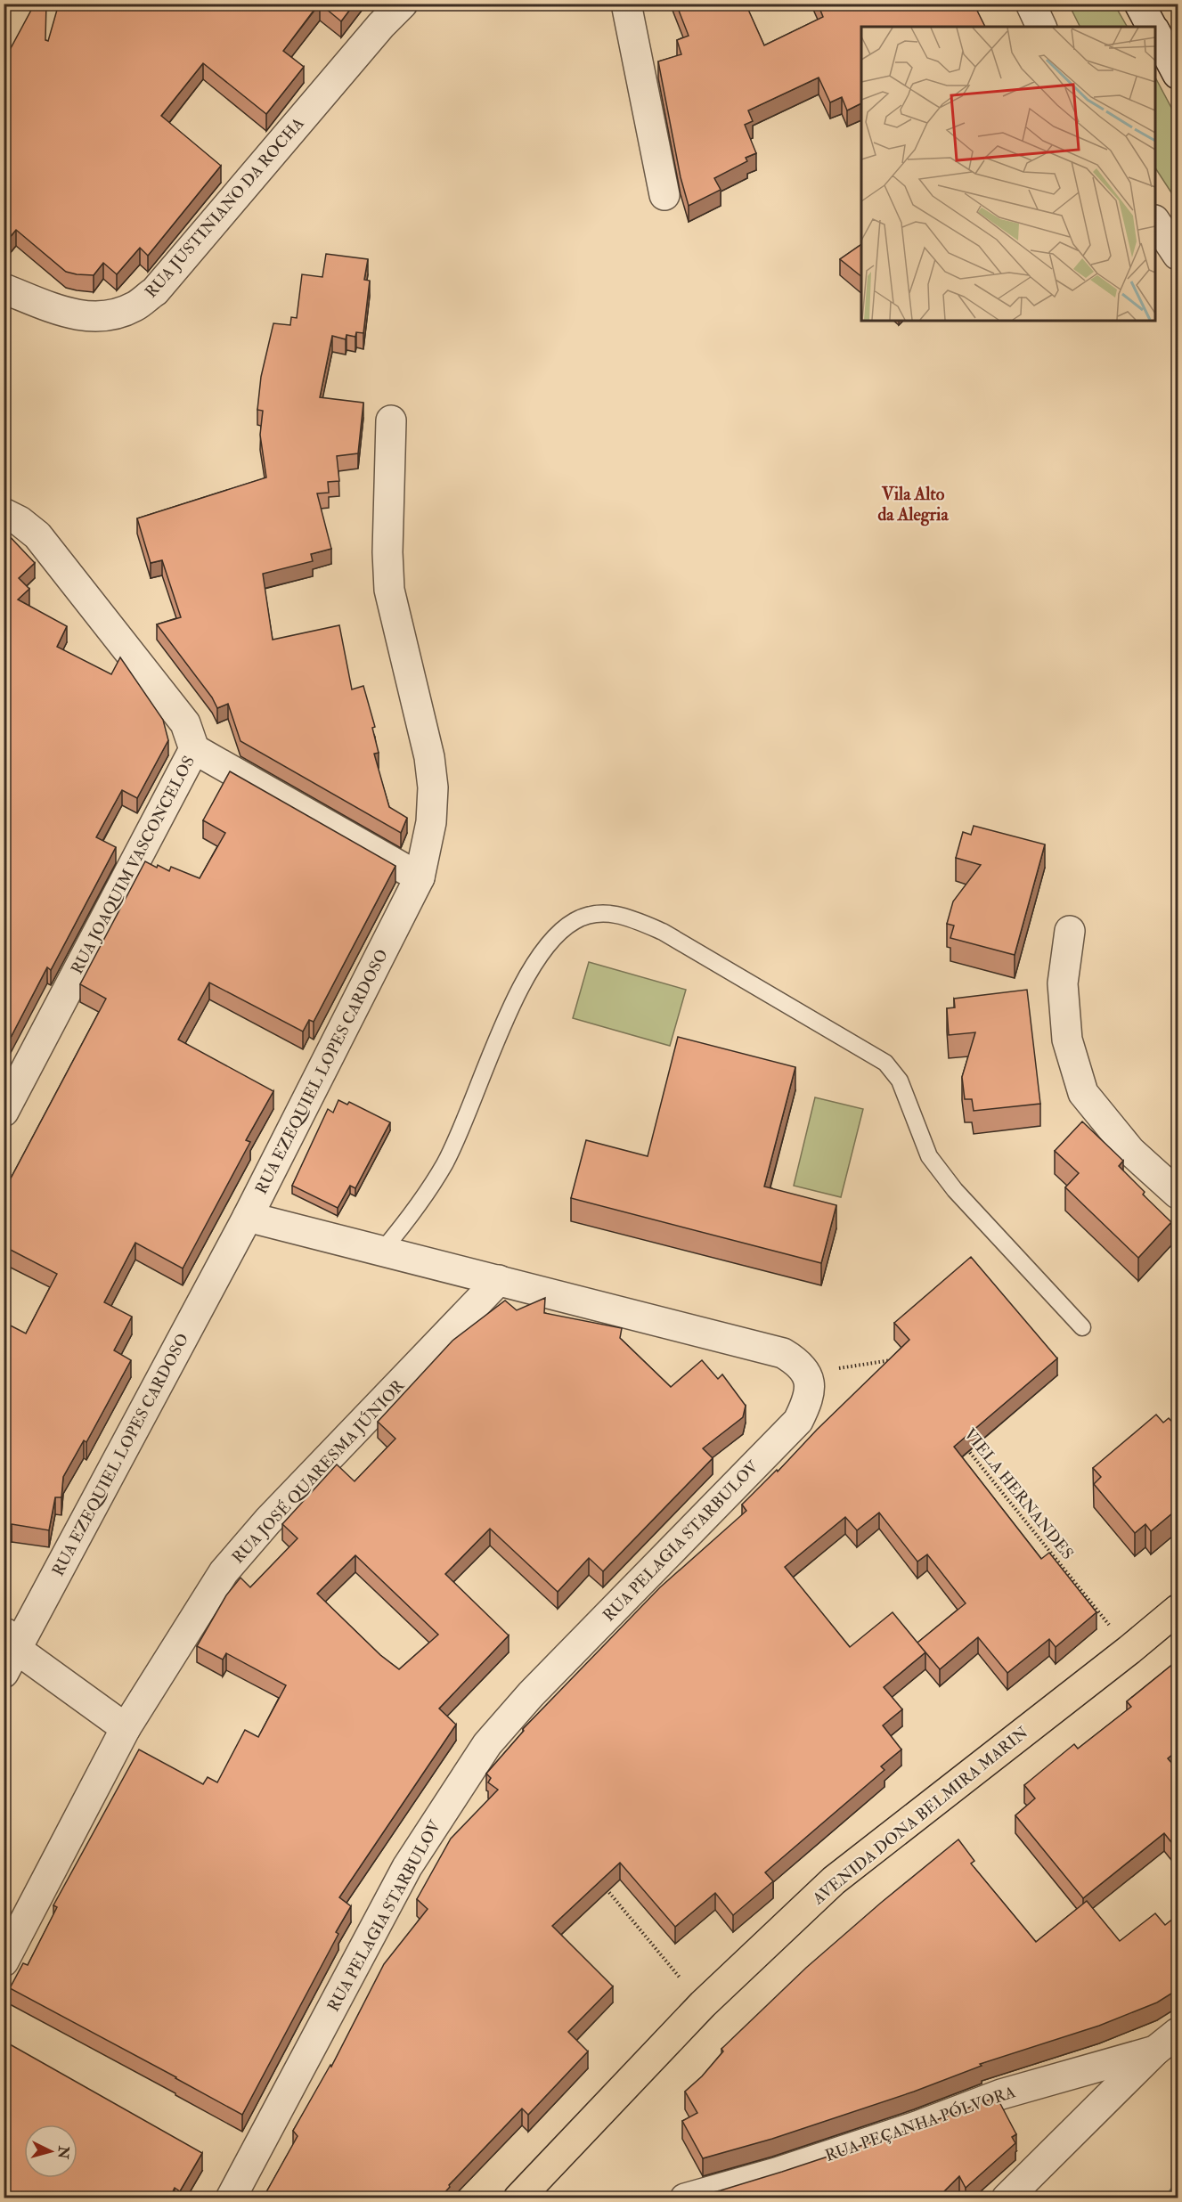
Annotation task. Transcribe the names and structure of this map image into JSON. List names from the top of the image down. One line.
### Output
{"streets":{"main road":["AVENIDA DONA BELMIRA MARIN"],"street":["RUA JUSTINIANO DA ROCHA","RUA JOAQUIM VASCONCELOS","RUA EZEQUIEL LOPES CARDOSO","RUA JOSÉ QUARESMA JÚNIOR","RUA PELAGIA STARBULOV","RUA PEÇANHA PÓLVORA"],"path":["VIELA HERNANDES"]},"districts":["Vila Alto da Alegria"],"north":"right"}
